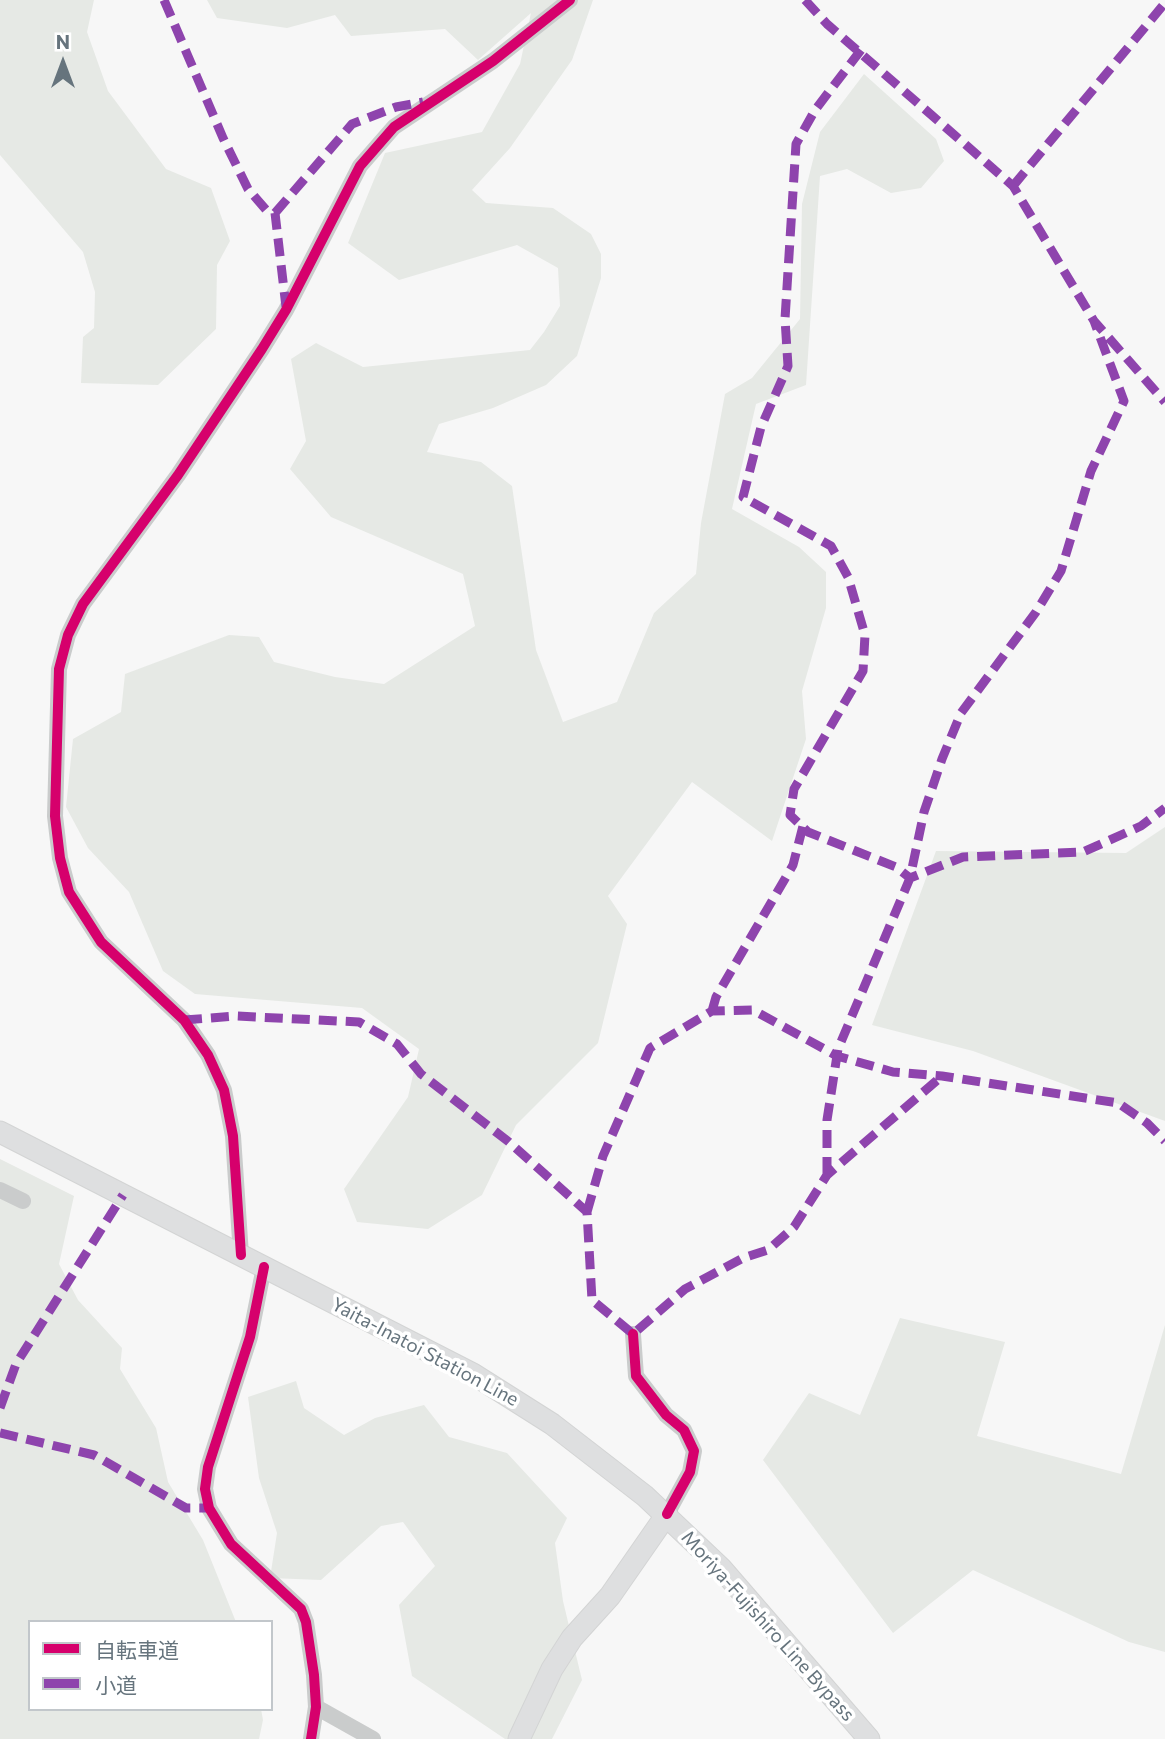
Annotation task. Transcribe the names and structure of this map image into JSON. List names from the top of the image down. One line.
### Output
{"streets":{"main road":["Yaita-Inatoi Station Line","Moriya-Fujishiro Line Bypass"]},"crossings":[["Yaita-Inatoi Station Line","Moriya-Fujishiro Line Bypass"]],"legend":["自転車道","小道"],"north":"top"}
